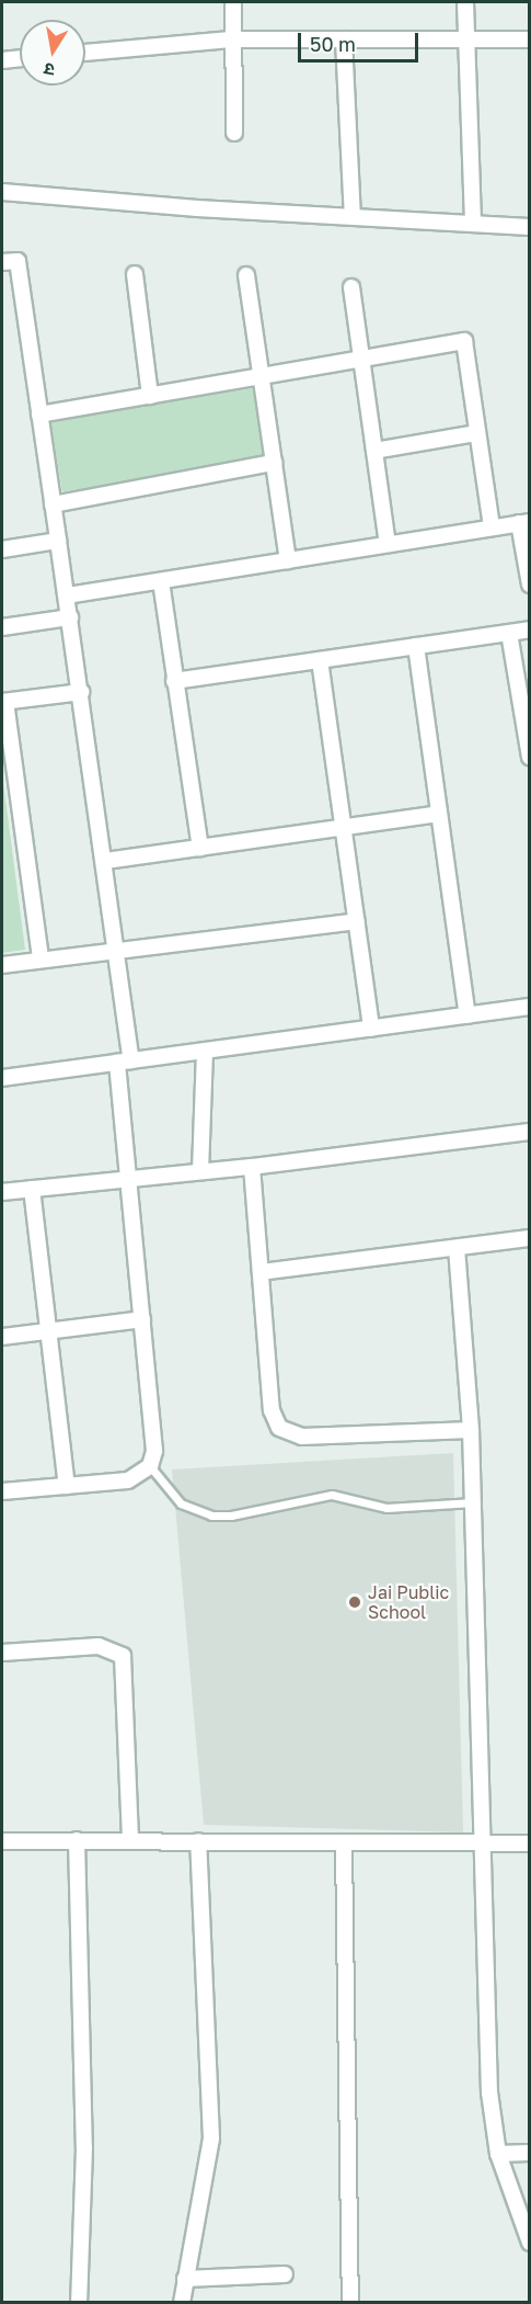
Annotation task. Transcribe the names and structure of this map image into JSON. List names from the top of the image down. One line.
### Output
{"places":["Jai Public School"],"scale_bar":"50 m","north":"bottom"}
